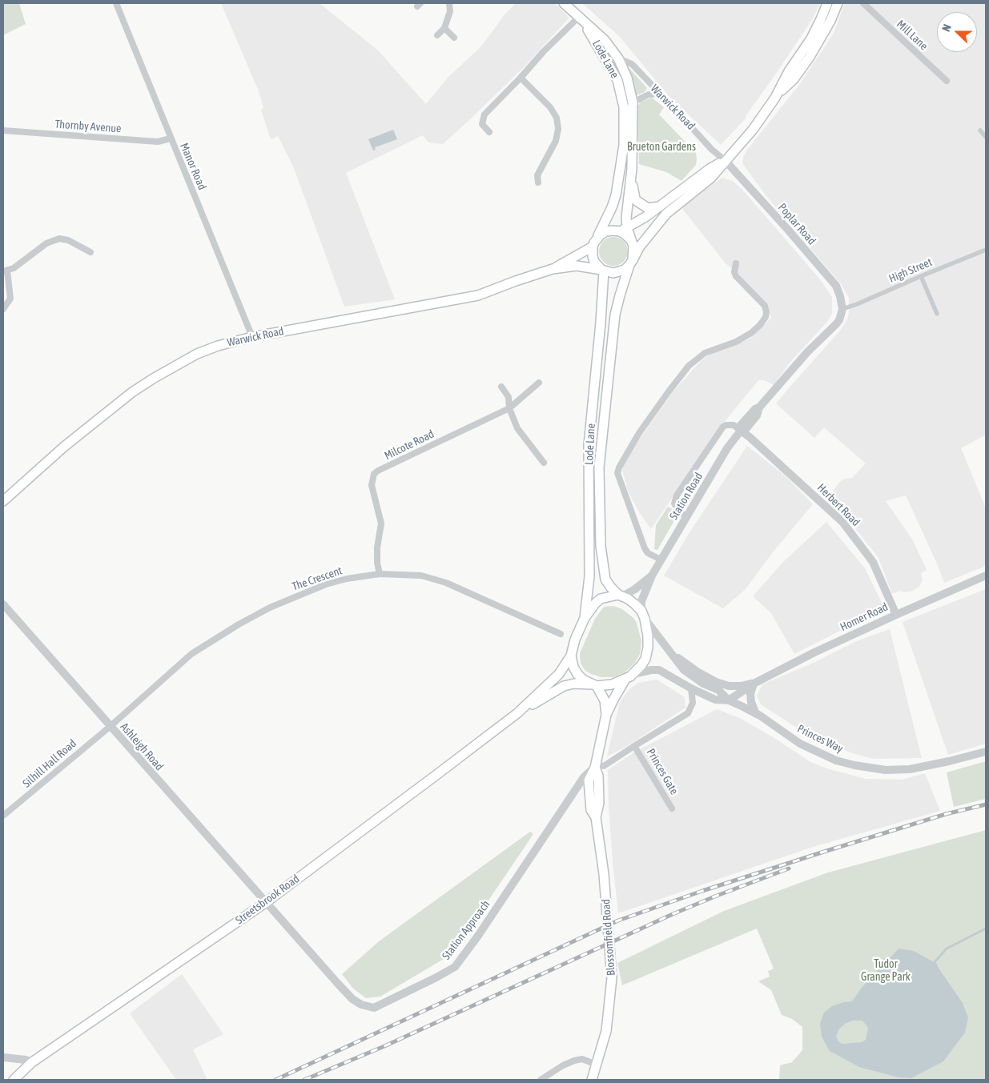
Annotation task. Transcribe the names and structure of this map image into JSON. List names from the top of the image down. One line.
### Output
{"streets":{"main road":["Lode Lane","Warwick Road","Streetsbrook Road","Blossomfield Road"],"street":["Mill Lane","Thornby Avenue","Manor Road","Poplar Road","High Street","Milcote Road","Station Road","Herbert Road","The Crescent","Homer Road","Princes Way","Ashleigh Road","Silhill Hall Road","Princes Gate","Station Approach"]},"crossings":[["Lode Lane","Warwick Road"],["Lode Lane","Station Road"],["Lode Lane","Princes Way"],["Lode Lane","Streetsbrook Road"],["Lode Lane","Blossomfield Road"],["Warwick Road","Manor Road"],["Warwick Road","Poplar Road"],["Thornby Avenue","Manor Road"],["Poplar Road","High Street"],["Poplar Road","Station Road"],["High Street","Station Road"],["Milcote Road","The Crescent"],["Station Road","Herbert Road"],["Station Road","Princes Way"],["Station Road","Streetsbrook Road"],["Station Road","Blossomfield Road"],["Herbert Road","Homer Road"],["The Crescent","Ashleigh Road"],["The Crescent","Silhill Hall Road"],["Homer Road","Princes Way"],["Princes Way","Streetsbrook Road"],["Princes Way","Blossomfield Road"],["Ashleigh Road","Silhill Hall Road"],["Ashleigh Road","Streetsbrook Road"],["Ashleigh Road","Station Approach"],["Streetsbrook Road","Station Approach"],["Streetsbrook Road","Blossomfield Road"],["Station Approach","Blossomfield Road"]],"parks":["Brueton Gardens","Tudor Grange Park"],"north":"left"}
